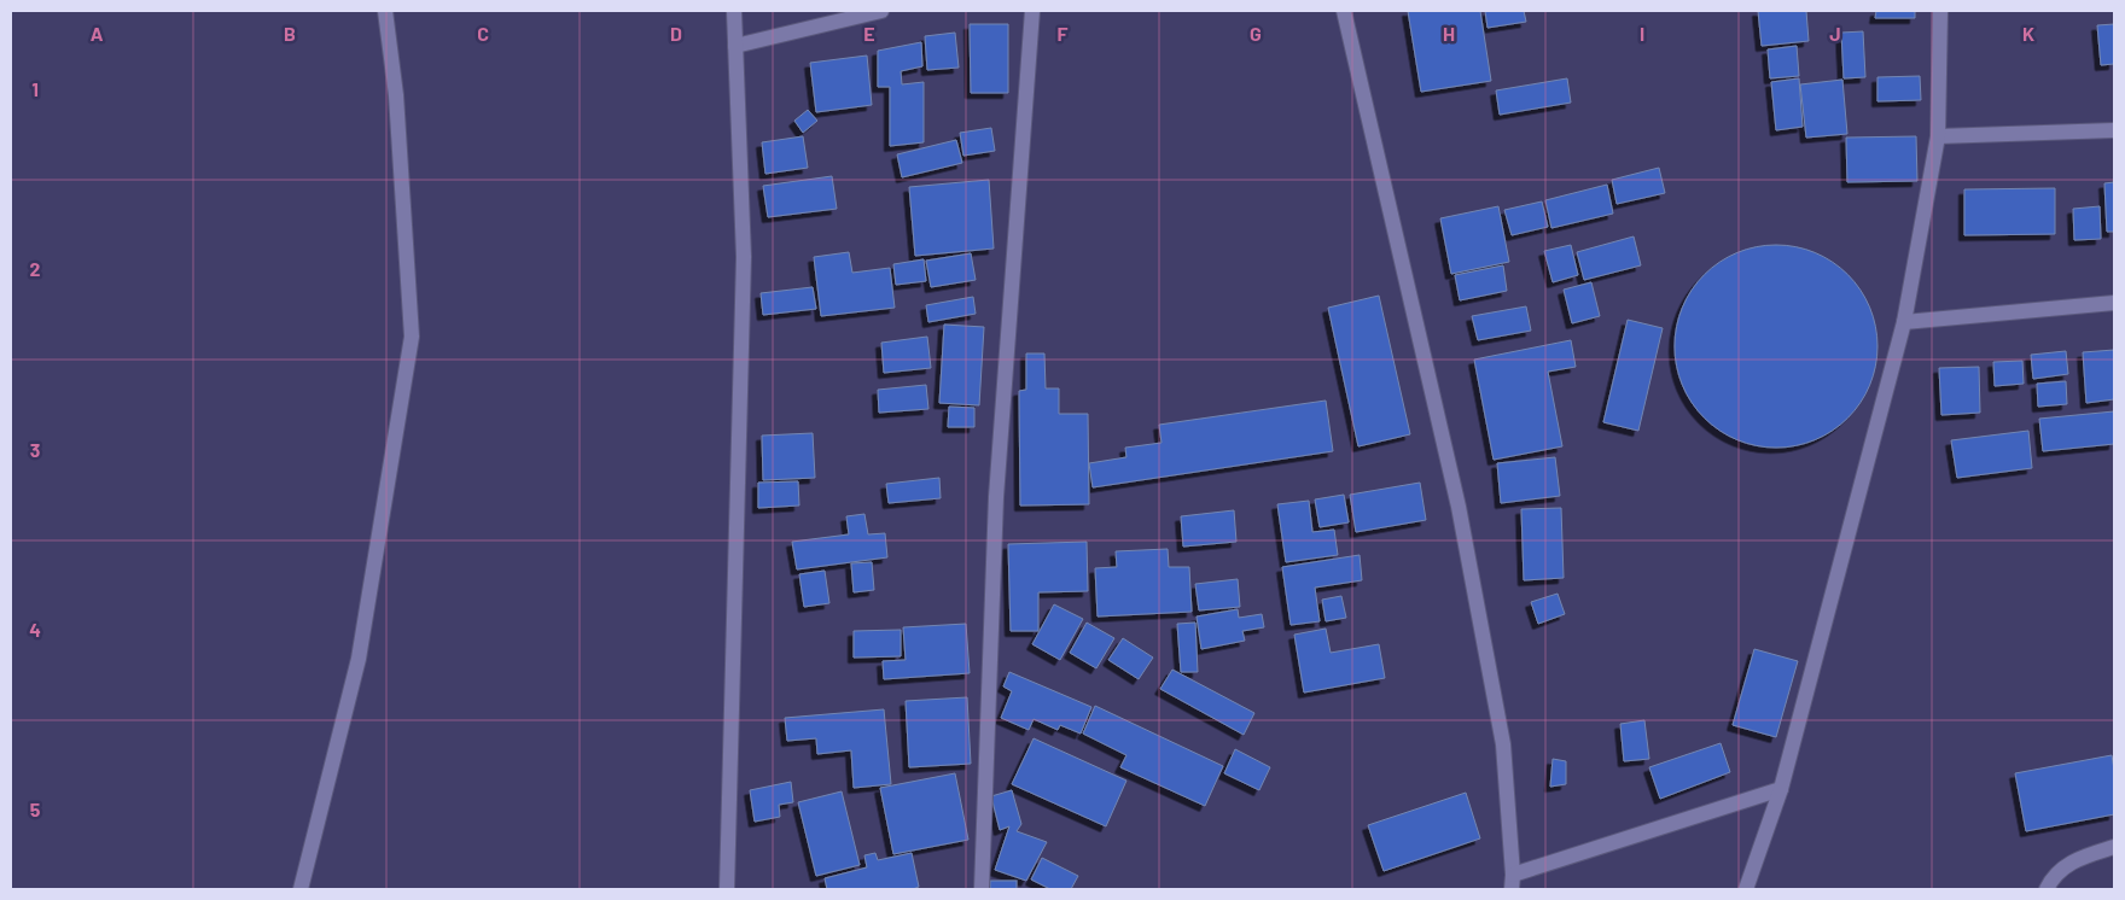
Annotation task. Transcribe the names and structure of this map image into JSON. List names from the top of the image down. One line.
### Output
{"grid":{"columns":["A","B","C","D","E","F","G","H","I","J","K"],"rows":["1","2","3","4","5"]}}
